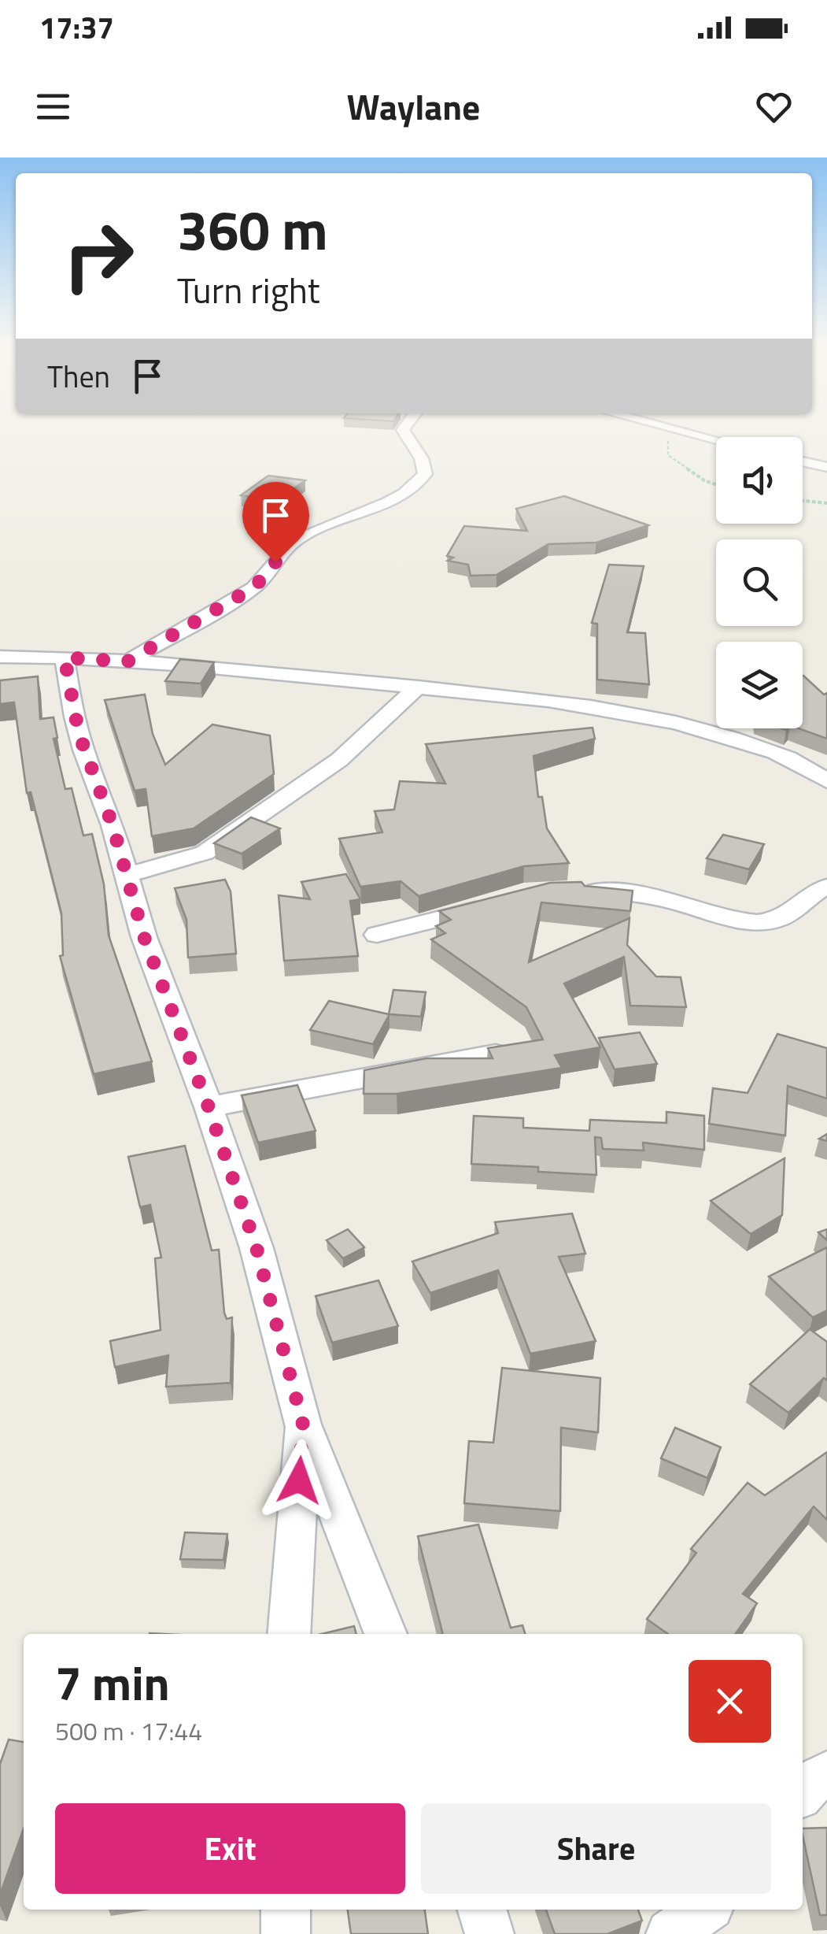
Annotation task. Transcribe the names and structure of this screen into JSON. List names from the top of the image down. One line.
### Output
{"page":{"status":"17:37","header":"Waylane","turn":["360 m","Turn right"],"then":"Then","heading":["7 min","500 m · 17:44"],"buttons":["Exit","Share"]}}
